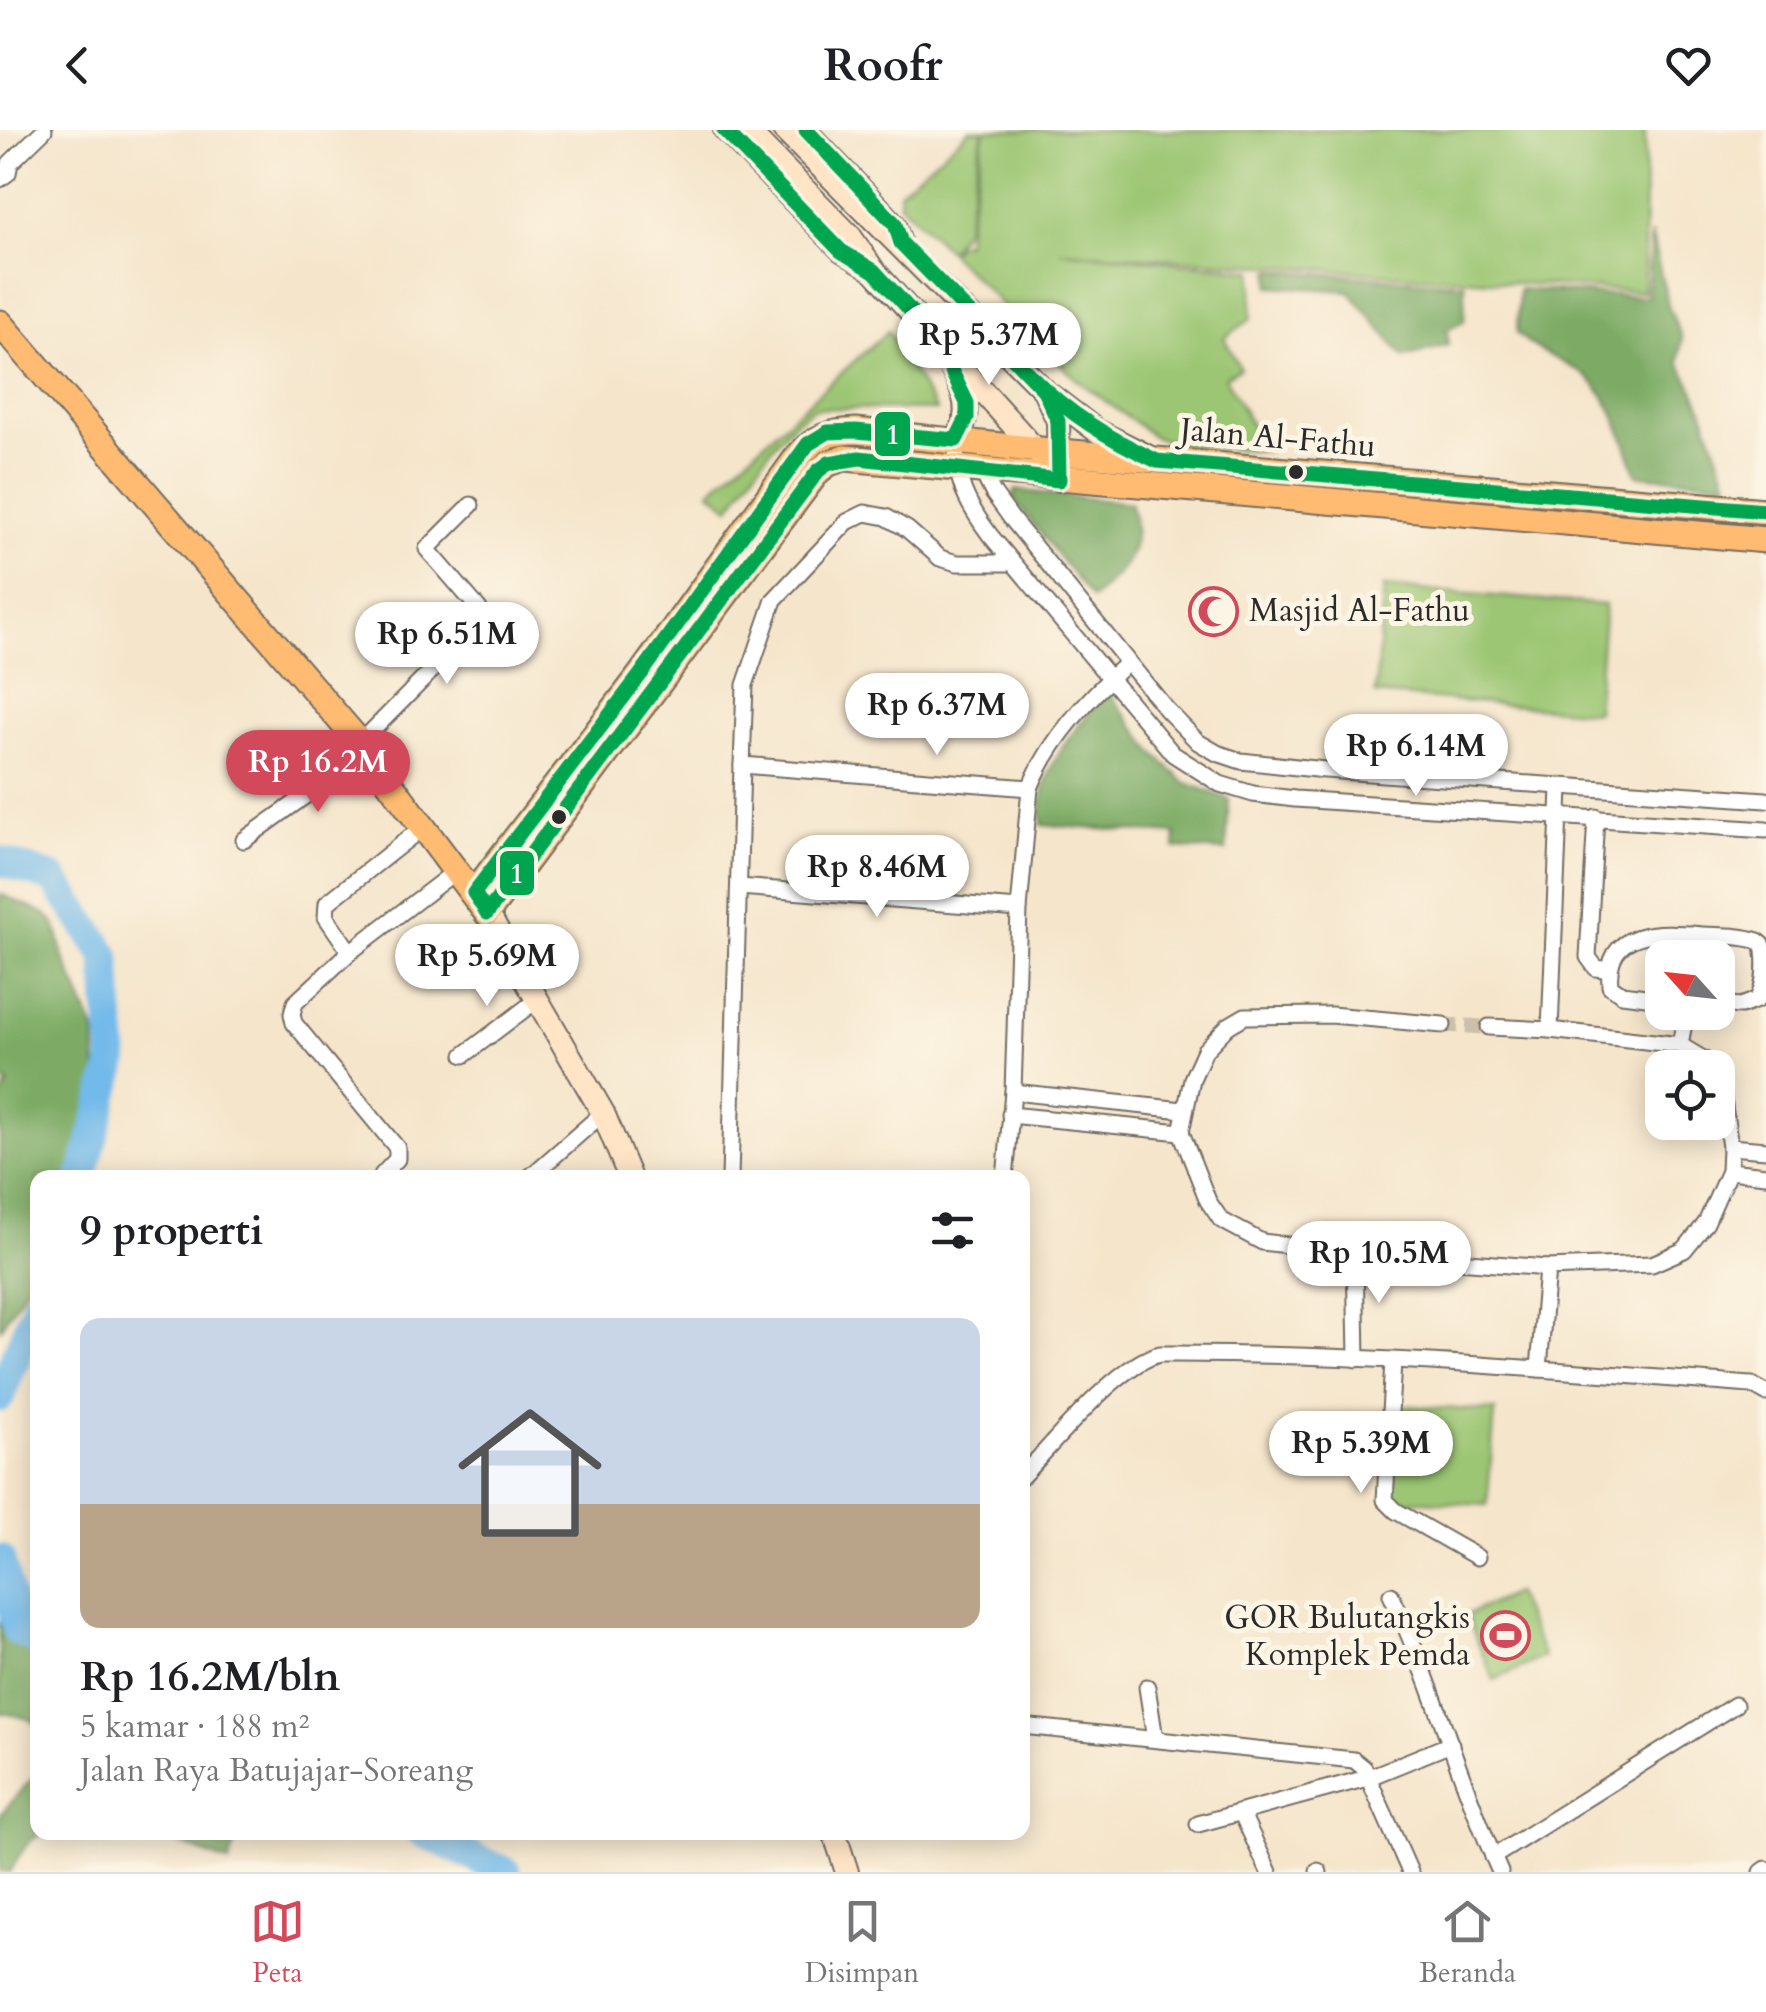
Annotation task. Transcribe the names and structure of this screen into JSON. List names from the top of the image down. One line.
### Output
{"streets":{"highway":["Jalan Al-Fathu"]},"places":{"mosque":["Masjid Al-Fathu"],"sports":["GOR Bulutangkis Komplek Pemda"]},"lines":["transit line 1"],"north":"top left","page":{"header":"Roofr","price":["Rp 5.37M","Rp 6.51M","Rp 6.37M","Rp 6.14M","Rp 16.2M","Rp 8.46M","Rp 5.69M","Rp 10.5M","Rp 5.39M"],"heading":"9 properti","list":[{"name":"Rp 16.2M/bln","note":"5 kamar · 188 m² · Jalan Raya Batujajar-Soreang"}],"tabs":["Peta","Disimpan","Beranda"]}}
